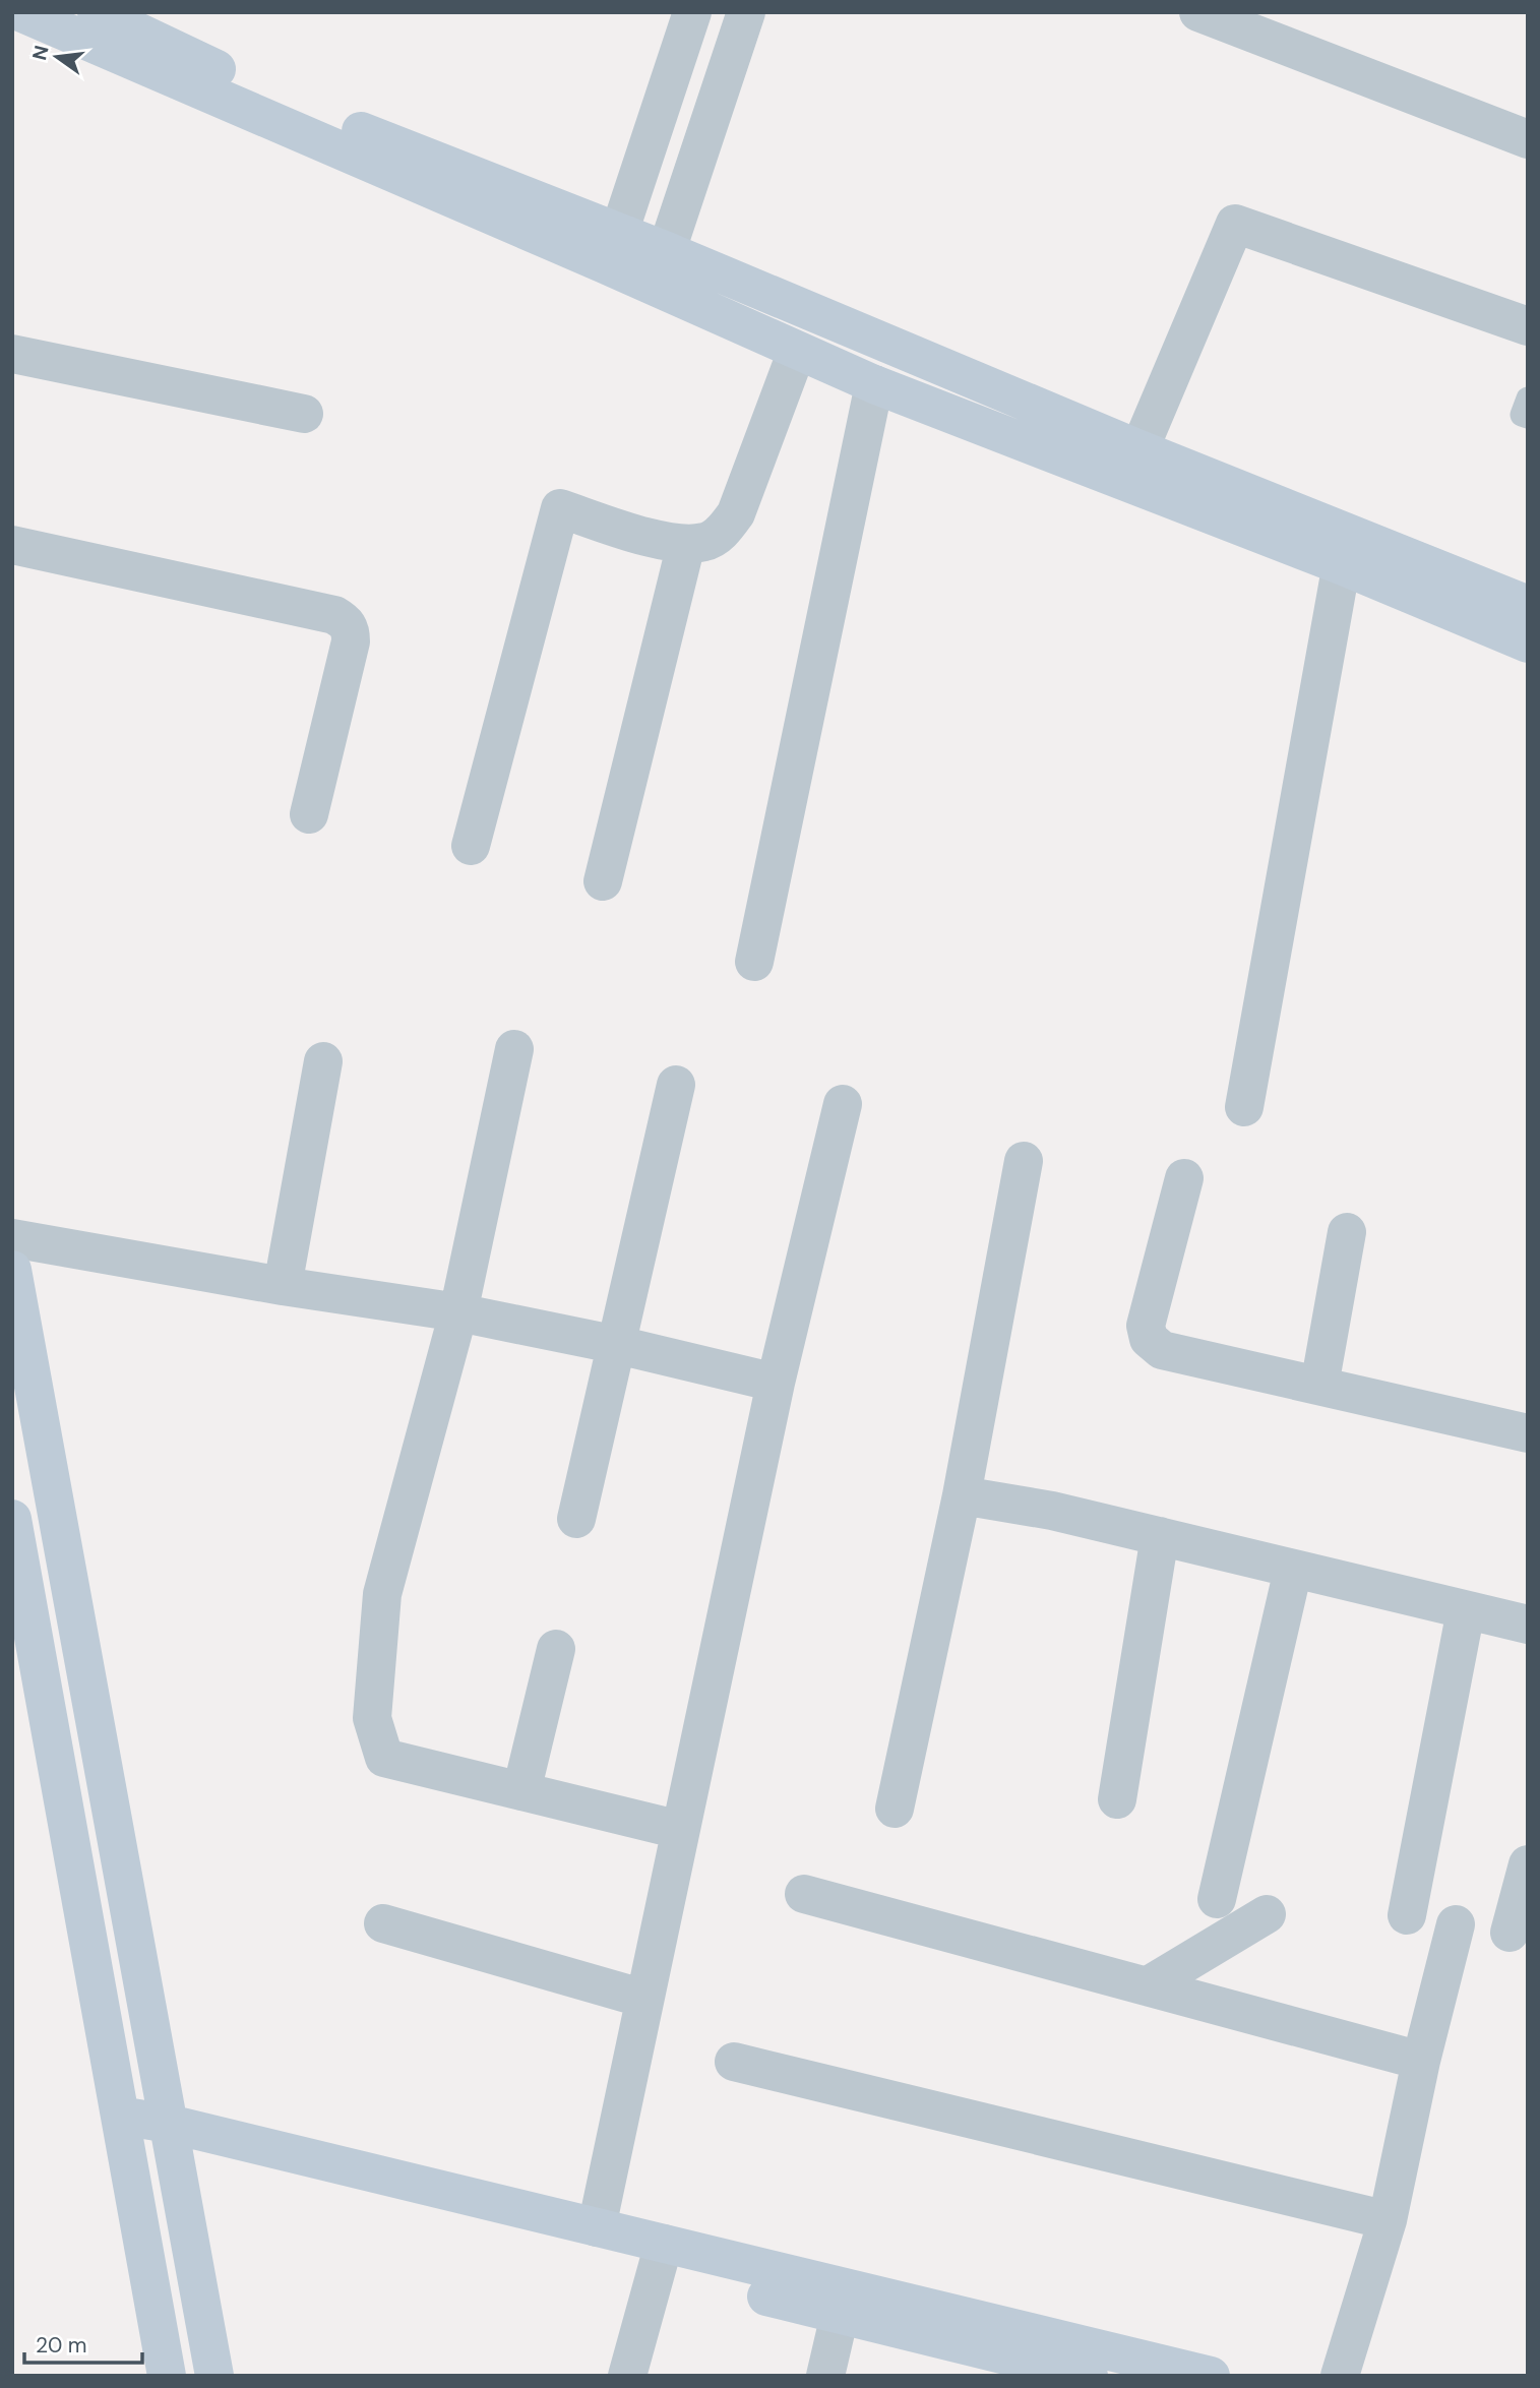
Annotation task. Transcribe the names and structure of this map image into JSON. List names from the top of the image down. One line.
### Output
{"scale_bar":"20 m","north":"left"}
